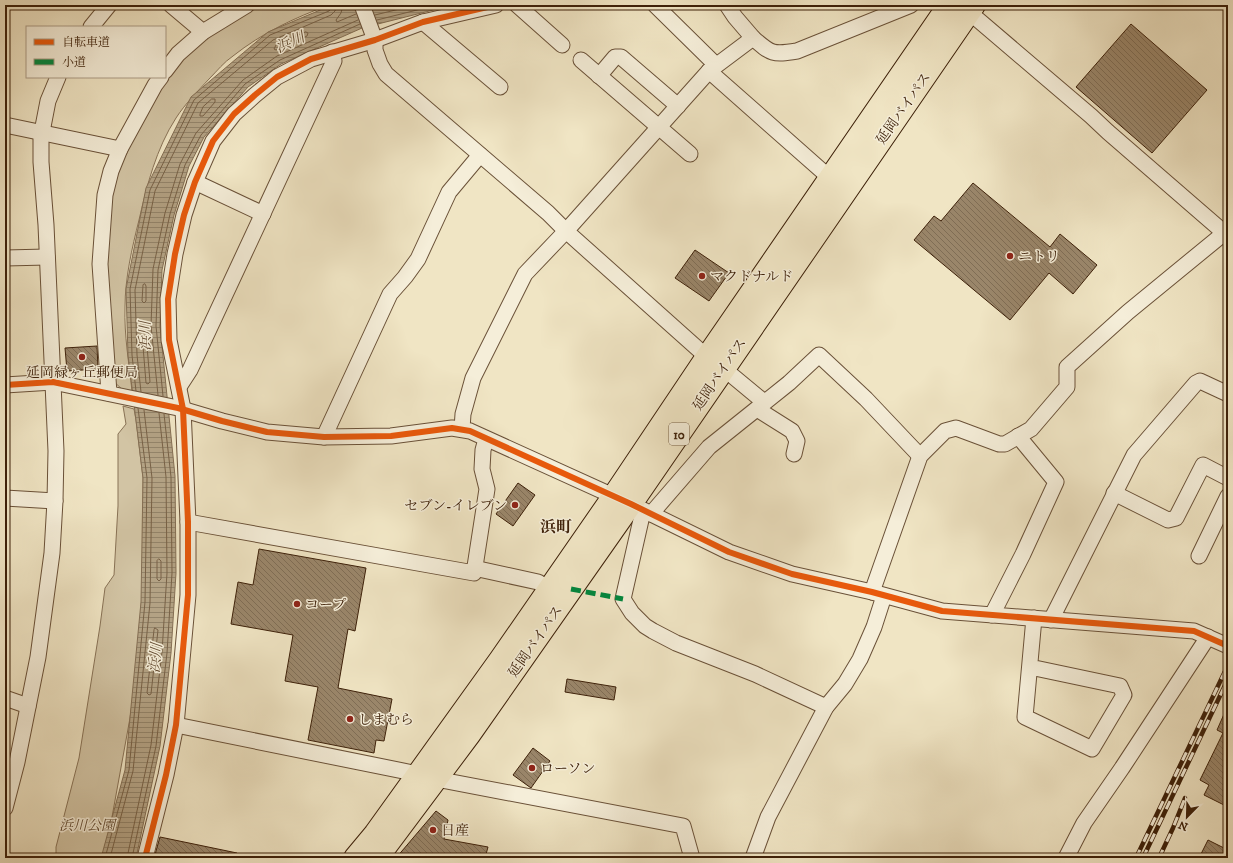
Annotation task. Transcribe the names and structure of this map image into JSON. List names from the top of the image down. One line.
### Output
{"streets":{"highway":["延岡バイパス","10"]},"districts":["浜町"],"water":["浜川"],"parks":["浜川公園"],"places":["ニトリ","マクドナルド","延岡緑ヶ丘郵便局","セブン-イレブン","コープ","しまむら","ローソン","日産"],"legend":["自転車道","小道"],"north":"bottom left"}
